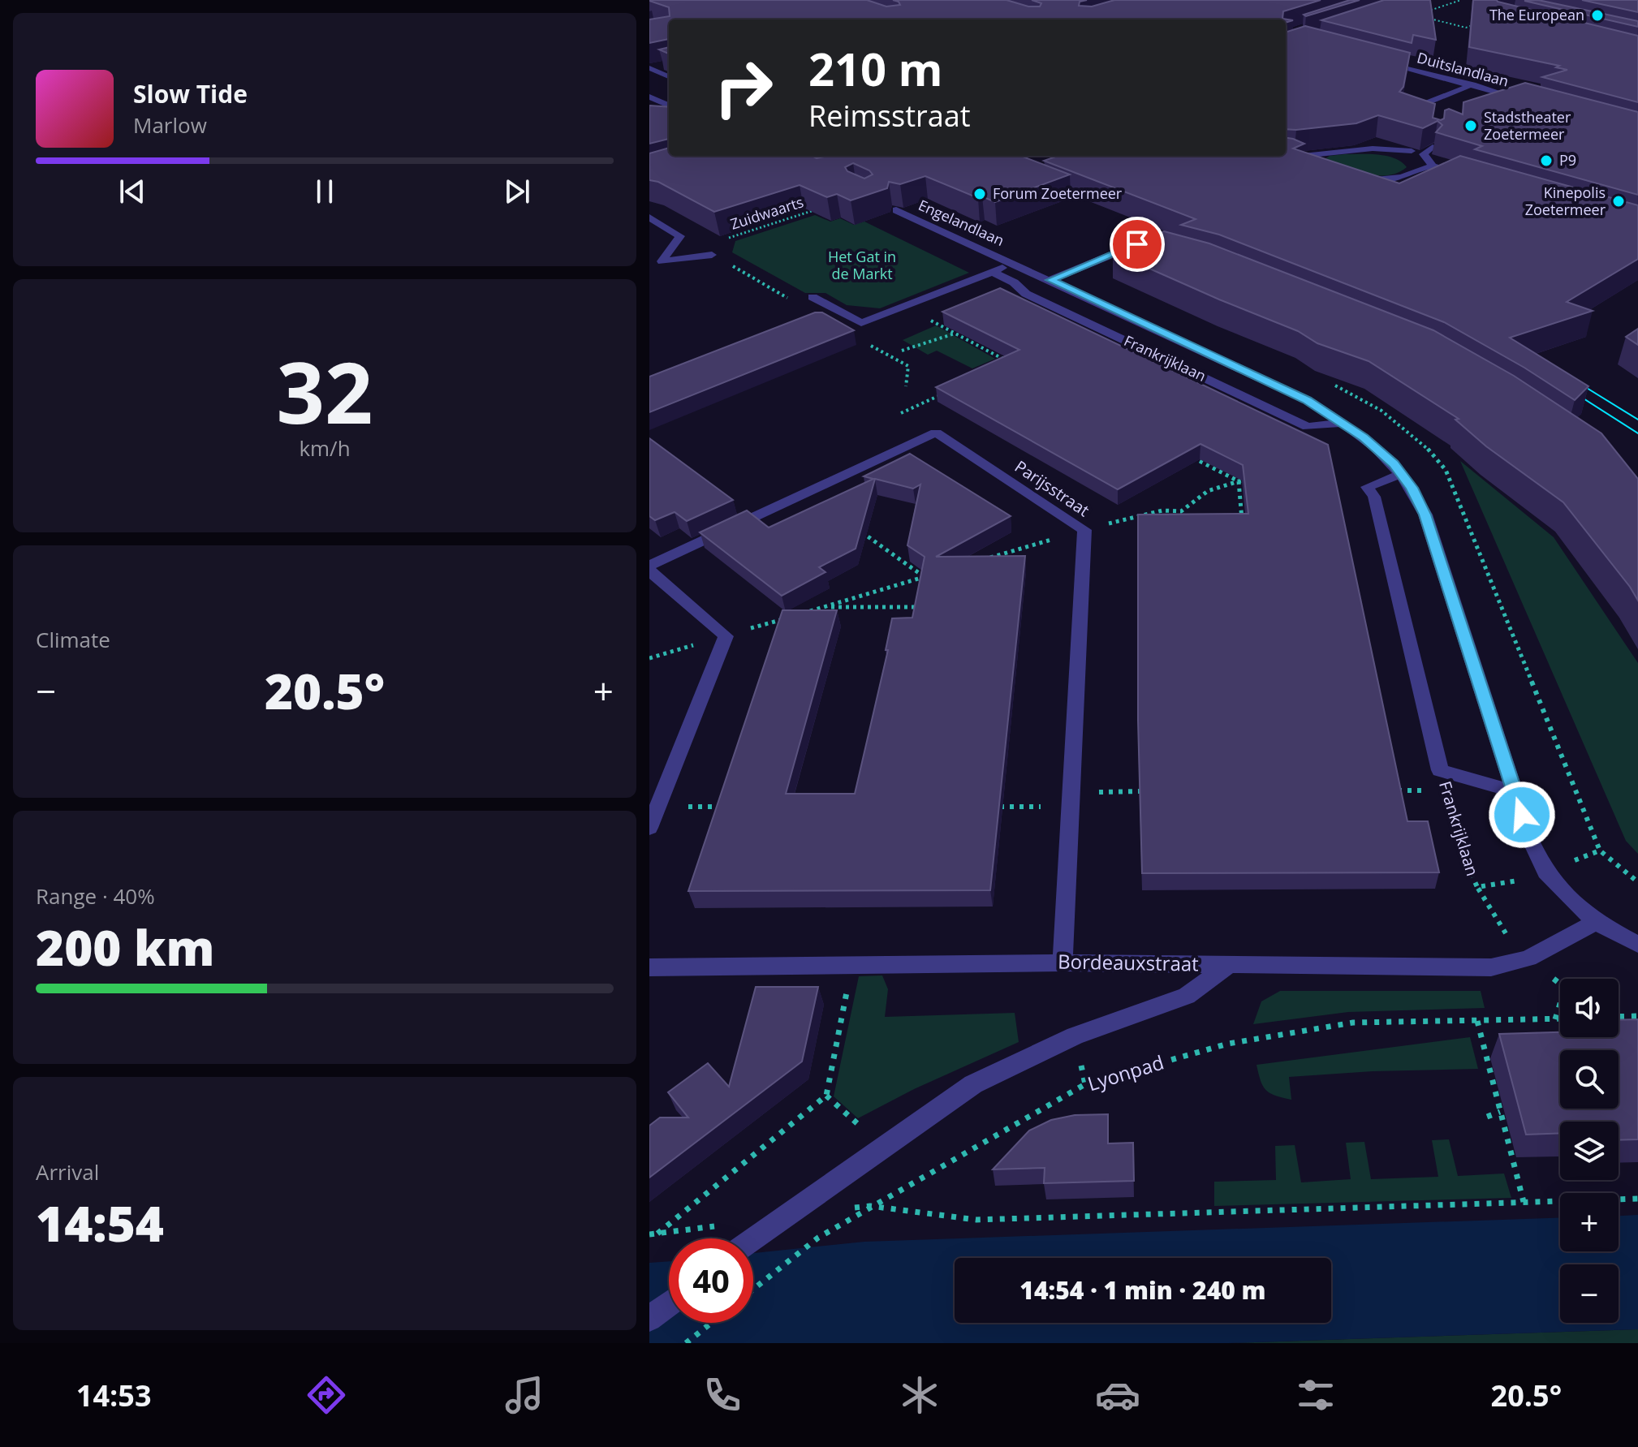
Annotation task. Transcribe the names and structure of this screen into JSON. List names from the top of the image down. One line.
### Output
{"streets":{"street":["Duitslandlaan","Engelandlaan","Frankrijklaan","Parijsstraat","Bordeauxstraat"],"path":["Zuidwaarts","Lyonpad"]},"crossings":[["Engelandlaan","Frankrijklaan"],["Frankrijklaan","Bordeauxstraat"],["Parijsstraat","Bordeauxstraat"]],"parks":["Het Gat in de Markt"],"places":["The European","Stadstheater Zoetermeer","P9","Forum Zoetermeer","Kinepolis Zoetermeer"],"page":{"turn":["210 m","Reimsstraat"],"song":["Slow Tide","Marlow"],"tile":[["32","km/h"],"Climate",["Range · 40%","200 km"],["Arrival","14:54"]],"heat":["−","20.5°","+"],"map_buttons":["+","−"],"limit":"40","trip":"14:54 · 1 min · 240 m","tabs":["14:53","20.5°"]}}
